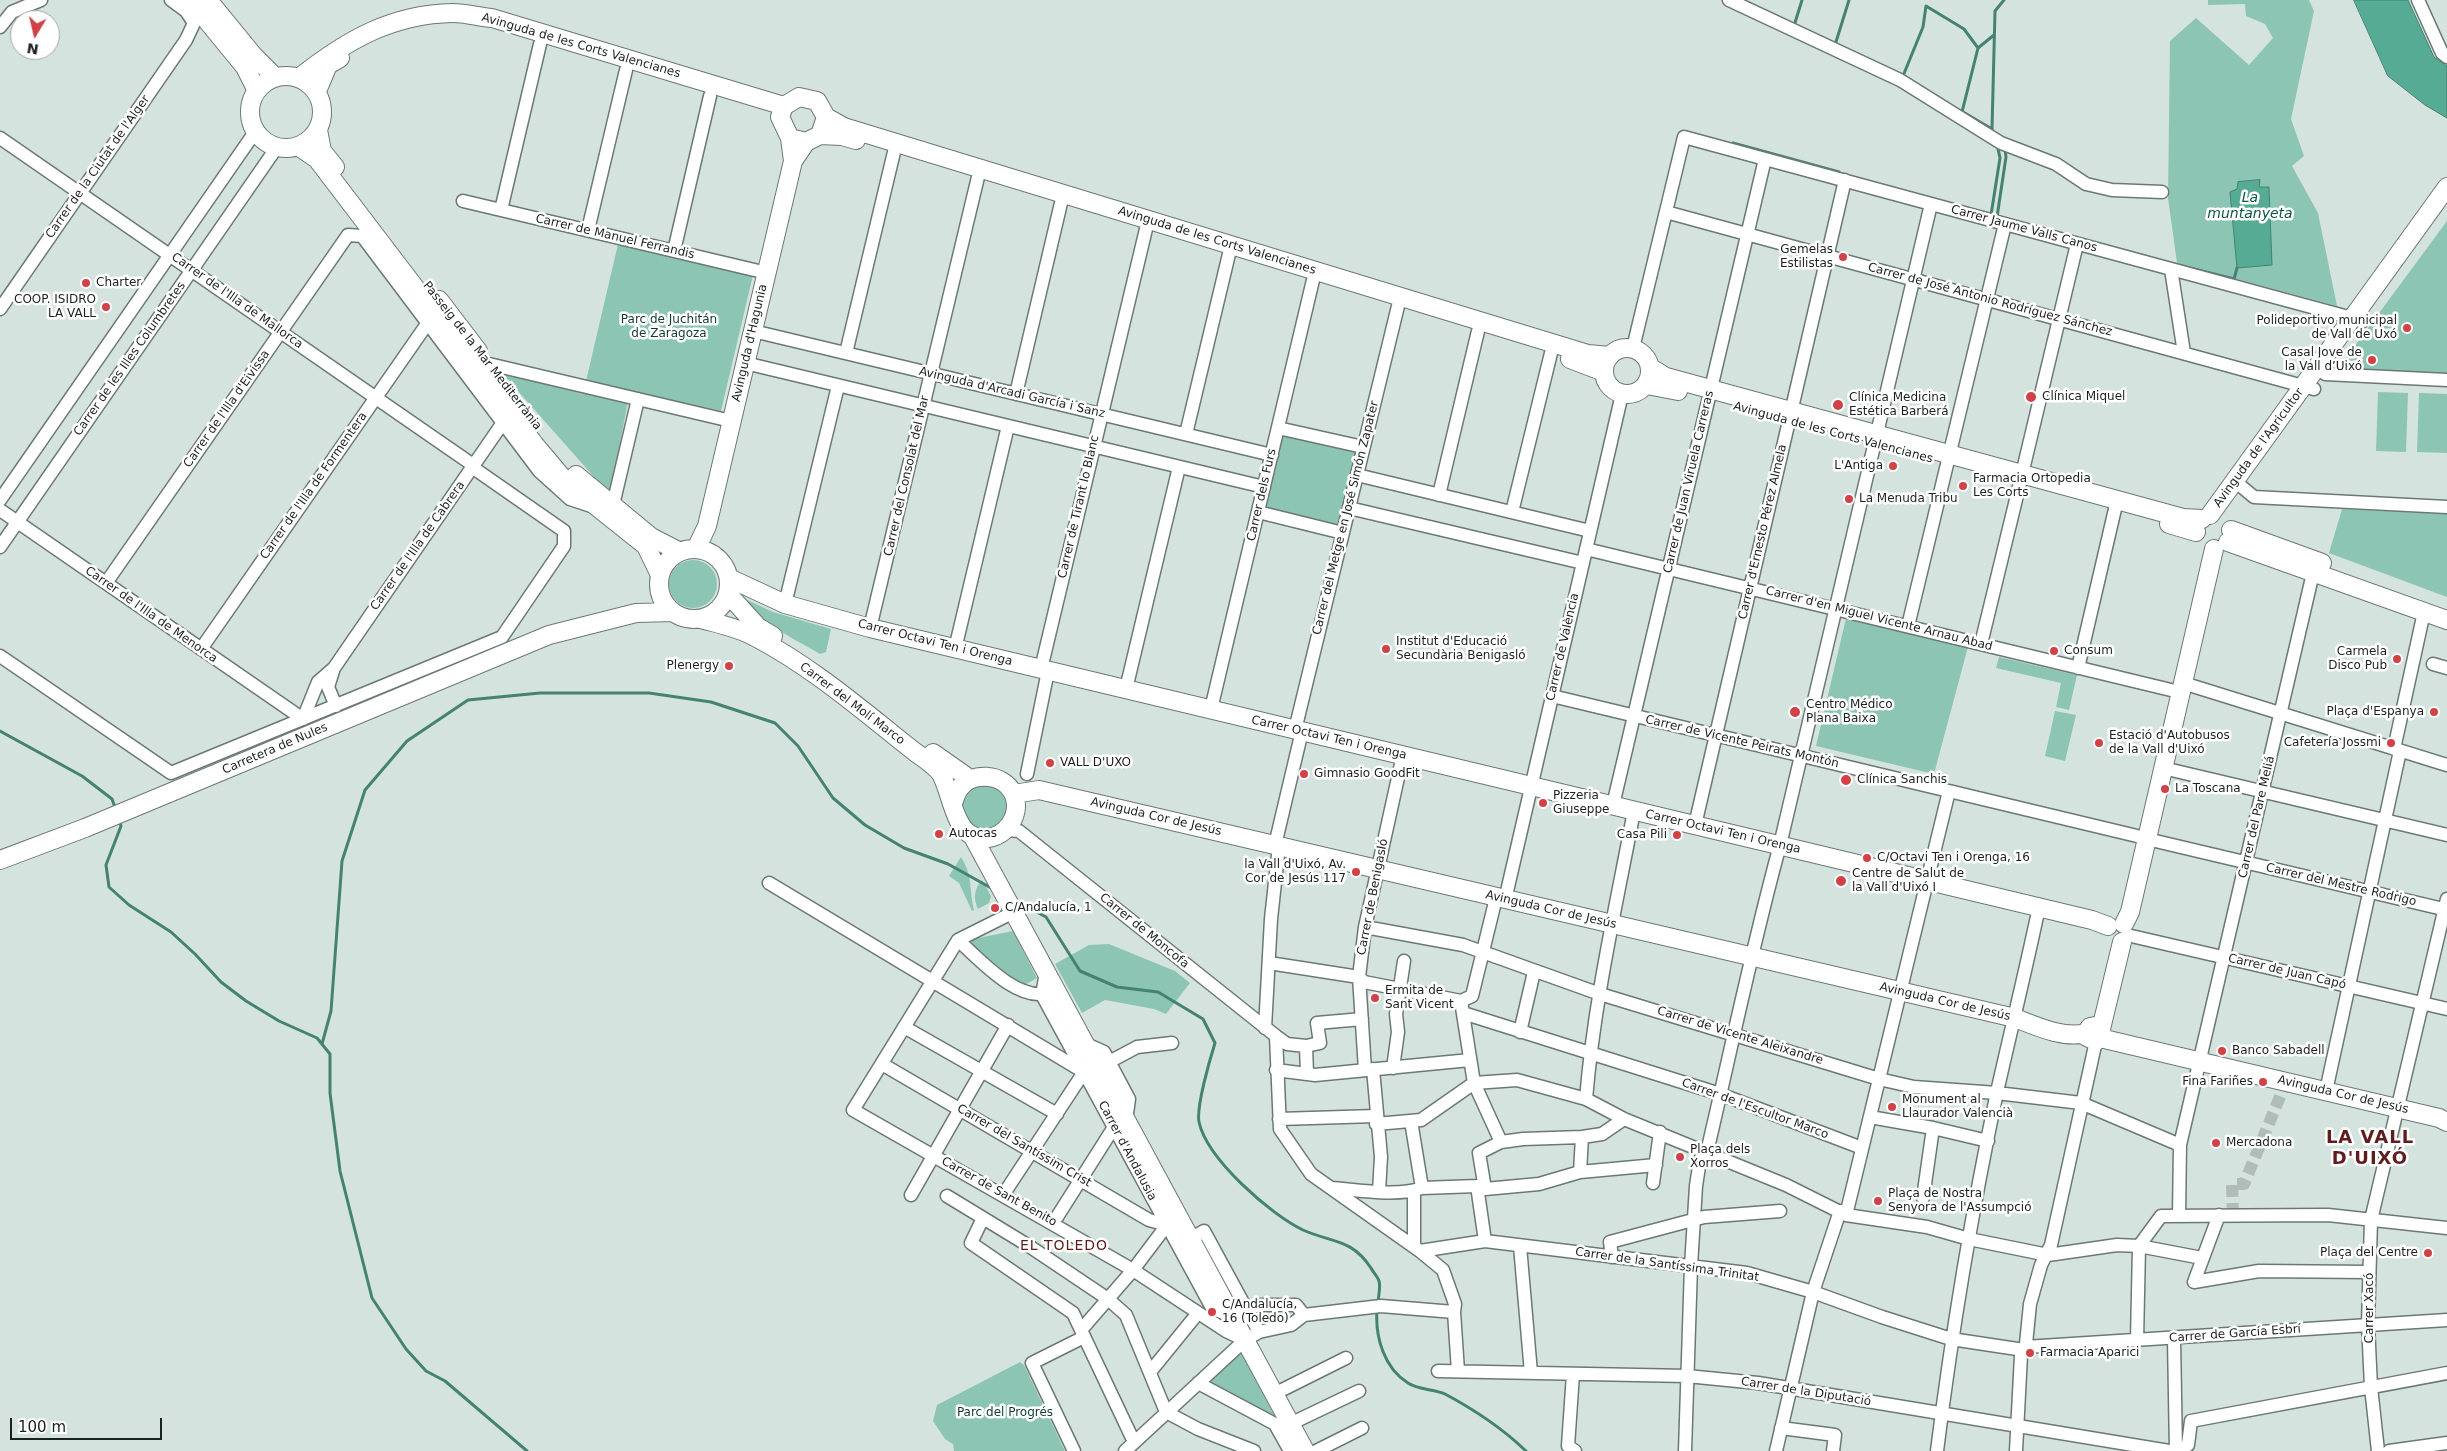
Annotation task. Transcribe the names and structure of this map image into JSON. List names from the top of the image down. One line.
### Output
{"streets":{"street":["Avinguda de les Corts Valencianes","Carrer de la Ciutat de l'Alger","Carrer Jaume Valls Canos","Carrer de Manuel Ferrandis","Carrer de José Antonio Rodríguez Sánchez","Carrer de l'Illa de Mallorca","Avinguda d'Hagunia","Passeig de la Mar Mediterrània","Carrer de les Illes Columbretes","Avinguda d'Arcadi García i Sanz","Carrer de l'Illa d'Eivissa","Avinguda de l'Agricultor","Carrer del Consolat del Mar","Carrer de Juan Viruela Carreras","Carrer de l'Illa de Formentera","Carrer dels Furs","Carrer de Tirant lo Blanc","Carrer del Metge en José Simón Zapater","Carrer d'Ernesto Pérez Almela","Carrer de l'Illa de Cabrera","Carrer de l'Illa de Menorca","Carrer d'en Miguel Vicente Arnau Abad","Carrer Octavi Ten i Orenga","Carrer de València","Carrer del Molí Marco","Carrer de Vicente Peirats Montón","Carretera de Nules","Avinguda Cor de Jesús","Carrer del Pare Meliá","Carrer del Mestre Rodrigo","Carrer de Benigasló","Carrer de Moncofa","Carrer de Juan Capó","Carrer de Vicente Aleixandre","Carrer de l'Escultor Marco","Carrer del Santíssim Crist","Carrer d'Andalusia","Carrer de Sant Benito","Carrer de la Santíssima Trinitat","Carrer Xacó","Carrer de García Esbrí","Carrer de la Diputació"]},"crossings":[["Avinguda de les Corts Valencianes","Avinguda d'Hagunia"],["Avinguda de les Corts Valencianes","Passeig de la Mar Mediterrània"],["Avinguda de les Corts Valencianes","Carrer de les Illes Columbretes"],["Avinguda de les Corts Valencianes","Avinguda de l'Agricultor"],["Avinguda de les Corts Valencianes","Carrer del Consolat del Mar"],["Avinguda de les Corts Valencianes","Carrer de Juan Viruela Carreras"],["Avinguda de les Corts Valencianes","Carrer dels Furs"],["Avinguda de les Corts Valencianes","Carrer de Tirant lo Blanc"],["Avinguda de les Corts Valencianes","Carrer del Metge en José Simón Zapater"],["Avinguda de les Corts Valencianes","Carrer d'Ernesto Pérez Almela"],["Avinguda de les Corts Valencianes","Carrer de València"],["Avinguda de les Corts Valencianes","Carrer del Pare Meliá"],["Carrer de la Ciutat de l'Alger","Carrer de l'Illa de Mallorca"],["Carrer Jaume Valls Canos","Carrer de José Antonio Rodríguez Sánchez"],["Carrer Jaume Valls Canos","Avinguda de l'Agricultor"],["Carrer Jaume Valls Canos","Carrer de Juan Viruela Carreras"],["Carrer Jaume Valls Canos","Carrer d'Ernesto Pérez Almela"],["Carrer de Manuel Ferrandis","Avinguda d'Hagunia"],["Carrer de José Antonio Rodríguez Sánchez","Avinguda de l'Agricultor"],["Carrer de José Antonio Rodríguez Sánchez","Carrer de Juan Viruela Carreras"],["Carrer de José Antonio Rodríguez Sánchez","Carrer d'Ernesto Pérez Almela"],["Carrer de l'Illa de Mallorca","Carrer de les Illes Columbretes"],["Carrer de l'Illa de Mallorca","Carrer de l'Illa d'Eivissa"],["Carrer de l'Illa de Mallorca","Carrer de l'Illa de Formentera"],["Carrer de l'Illa de Mallorca","Carrer de l'Illa de Cabrera"],["Carrer de l'Illa de Mallorca","Carretera de Nules"],["Avinguda d'Hagunia","Passeig de la Mar Mediterrània"],["Avinguda d'Hagunia","Avinguda d'Arcadi García i Sanz"],["Avinguda d'Hagunia","Carrer Octavi Ten i Orenga"],["Avinguda d'Hagunia","Carrer del Molí Marco"],["Avinguda d'Hagunia","Carretera de Nules"],["Passeig de la Mar Mediterrània","Carrer de les Illes Columbretes"],["Passeig de la Mar Mediterrània","Carrer de l'Illa d'Eivissa"],["Passeig de la Mar Mediterrània","Carrer de l'Illa de Formentera"],["Passeig de la Mar Mediterrània","Carrer de l'Illa de Cabrera"],["Passeig de la Mar Mediterrània","Carrer Octavi Ten i Orenga"],["Passeig de la Mar Mediterrània","Carrer del Molí Marco"],["Passeig de la Mar Mediterrània","Carretera de Nules"],["Carrer de les Illes Columbretes","Carrer de l'Illa de Menorca"],["Avinguda d'Arcadi García i Sanz","Carrer del Consolat del Mar"],["Avinguda d'Arcadi García i Sanz","Carrer dels Furs"],["Avinguda d'Arcadi García i Sanz","Carrer de Tirant lo Blanc"],["Carrer de l'Illa d'Eivissa","Carrer de l'Illa de Menorca"],["Avinguda de l'Agricultor","Carrer d'en Miguel Vicente Arnau Abad"],["Avinguda de l'Agricultor","Carrer Octavi Ten i Orenga"],["Avinguda de l'Agricultor","Carrer de Vicente Peirats Montón"],["Avinguda de l'Agricultor","Avinguda Cor de Jesús"],["Avinguda de l'Agricultor","Carrer del Mestre Rodrigo"],["Avinguda de l'Agricultor","Carrer de Juan Capó"],["Carrer del Consolat del Mar","Carrer Octavi Ten i Orenga"],["Carrer de Juan Viruela Carreras","Carrer d'en Miguel Vicente Arnau Abad"],["Carrer de Juan Viruela Carreras","Carrer Octavi Ten i Orenga"],["Carrer de Juan Viruela Carreras","Carrer de Vicente Peirats Montón"],["Carrer de l'Illa de Formentera","Carrer de l'Illa de Menorca"],["Carrer dels Furs","Carrer Octavi Ten i Orenga"],["Carrer de Tirant lo Blanc","Carrer Octavi Ten i Orenga"],["Carrer del Metge en José Simón Zapater","Carrer Octavi Ten i Orenga"],["Carrer del Metge en José Simón Zapater","Avinguda Cor de Jesús"],["Carrer del Metge en José Simón Zapater","Carrer de Moncofa"],["Carrer del Metge en José Simón Zapater","Carrer de l'Escultor Marco"],["Carrer d'Ernesto Pérez Almela","Carrer d'en Miguel Vicente Arnau Abad"],["Carrer d'Ernesto Pérez Almela","Carrer Octavi Ten i Orenga"],["Carrer d'Ernesto Pérez Almela","Carrer de Vicente Peirats Montón"],["Carrer de l'Illa de Cabrera","Carrer de l'Illa de Menorca"],["Carrer de l'Illa de Cabrera","Carretera de Nules"],["Carrer de l'Illa de Menorca","Carretera de Nules"],["Carrer d'en Miguel Vicente Arnau Abad","Carrer de València"],["Carrer d'en Miguel Vicente Arnau Abad","Carrer del Pare Meliá"],["Carrer Octavi Ten i Orenga","Carrer de València"],["Carrer Octavi Ten i Orenga","Carrer del Molí Marco"],["Carrer Octavi Ten i Orenga","Carretera de Nules"],["Carrer Octavi Ten i Orenga","Carrer de Benigasló"],["Carrer Octavi Ten i Orenga","Carrer de Juan Capó"],["Carrer de València","Carrer de Vicente Peirats Montón"],["Carrer de València","Avinguda Cor de Jesús"],["Carrer de València","Carrer de Vicente Aleixandre"],["Carrer de València","Carrer de l'Escultor Marco"],["Carrer del Molí Marco","Carretera de Nules"],["Carrer del Molí Marco","Avinguda Cor de Jesús"],["Carrer del Molí Marco","Carrer de Moncofa"],["Carrer del Molí Marco","Carrer d'Andalusia"],["Carrer de Vicente Peirats Montón","Carrer del Mestre Rodrigo"],["Avinguda Cor de Jesús","Carrer del Pare Meliá"],["Avinguda Cor de Jesús","Carrer de Benigasló"],["Avinguda Cor de Jesús","Carrer de Moncofa"],["Avinguda Cor de Jesús","Carrer d'Andalusia"],["Avinguda Cor de Jesús","Carrer Xacó"],["Carrer del Pare Meliá","Carrer del Mestre Rodrigo"],["Carrer del Pare Meliá","Carrer de Juan Capó"],["Carrer del Pare Meliá","Carrer de Vicente Aleixandre"],["Carrer del Mestre Rodrigo","Carrer Xacó"],["Carrer de Benigasló","Carrer de Vicente Aleixandre"],["Carrer de Benigasló","Carrer de l'Escultor Marco"],["Carrer de Moncofa","Carrer d'Andalusia"],["Carrer de Juan Capó","Carrer Xacó"],["Carrer del Santíssim Crist","Carrer d'Andalusia"],["Carrer del Santíssim Crist","Carrer de Sant Benito"],["Carrer d'Andalusia","Carrer de Sant Benito"],["Carrer de la Santíssima Trinitat","Carrer de García Esbrí"],["Carrer Xacó","Carrer de García Esbrí"]],"districts":["LA VALL D'UIXÓ","EL TOLEDO"],"water":["La muntanyeta"],"parks":["Parc de Juchitán de Zaragoza","Parc del Progrés"],"places":["Gemelas Estilistas","Charter","COOP. ISIDRO LA VALL","Polideportivo municipal de Vall de Uxó","Casal Jove de la Vall d’Uixó","Clínica Miquel","Clínica Medicina Estética Barberá","L'Antiga","Farmacia Ortopedia Les Corts","La Menuda Tribu","Institut d'Educació Secundària Benigasló","Consum","Carmela Disco Pub","Plenergy","Centro Médico Plana Baixa","Plaça d'Espanya","Estació d'Autobusos de la Vall d'Uixó","Cafetería Jossmi","VALL D'UXO","Gimnasio GoodFit","Clínica Sanchis","La Toscana","Pizzeria Giuseppe","Autocas","Casa Pili","C/Octavi Ten i Orenga, 16","la Vall d'Uixó, Av. Cor de Jesús 117","Centre de Salut de la Vall d'Uixó I","C/Andalucía, 1","Ermita de Sant Vicent","Banco Sabadell","Fina Fariñes","Monument al Llaurador Valencià","Mercadona","Plaça dels Xorros","Plaça de Nostra Senyora de l'Assumpció","Plaça del Centre","C/Andalucía, 16 (Toledo)","Farmacia Aparici"],"scale_bar":"100 m","north":"bottom"}
